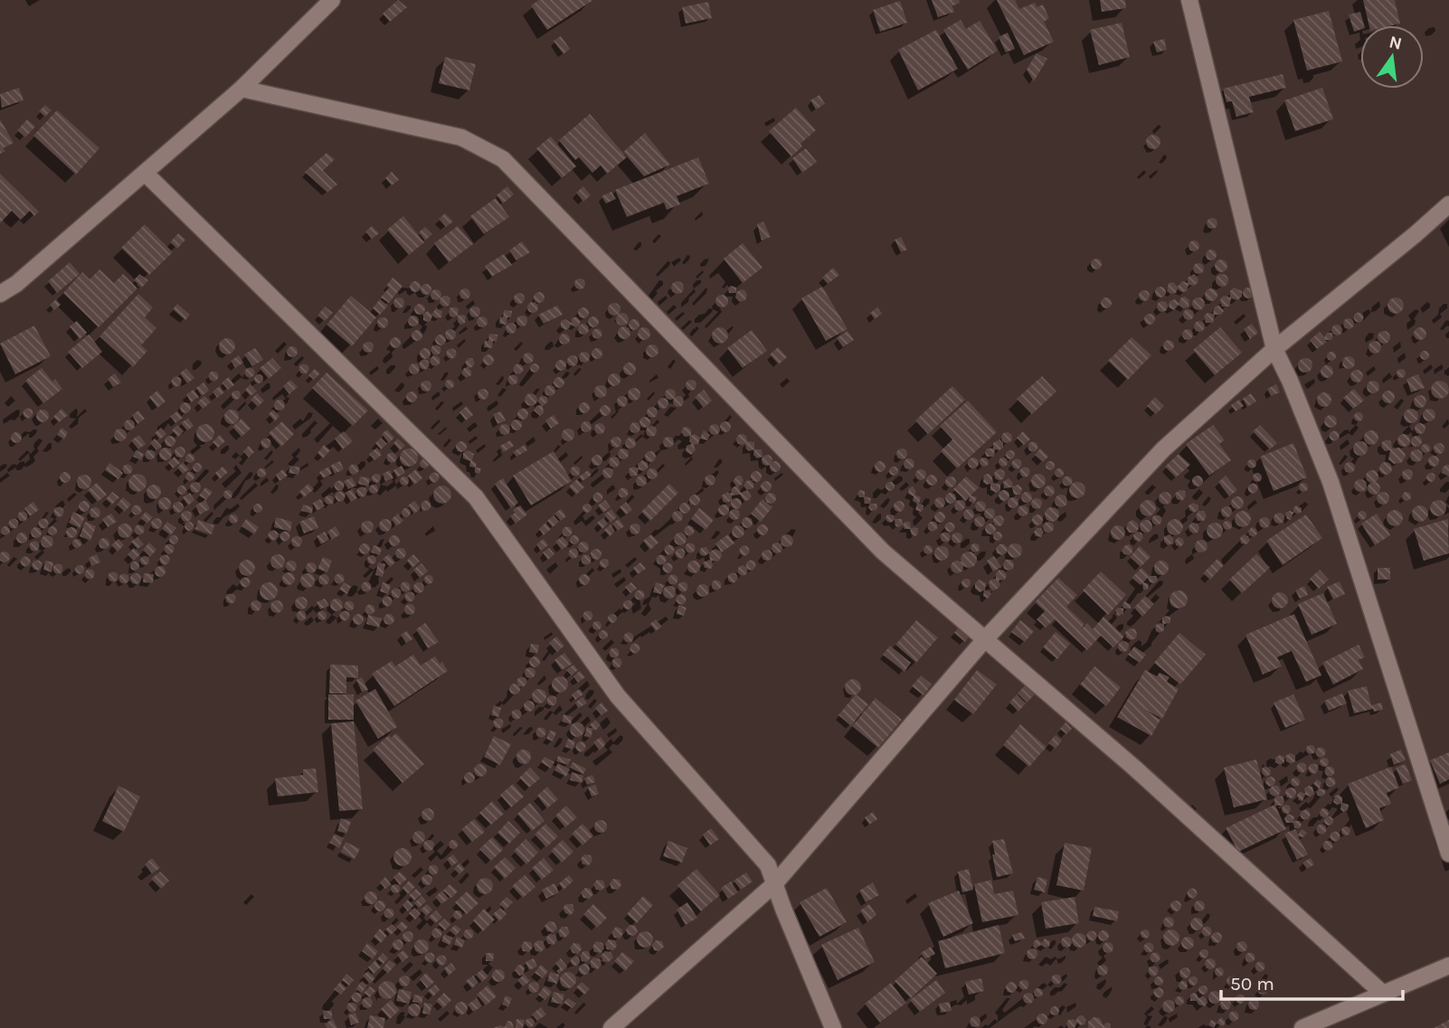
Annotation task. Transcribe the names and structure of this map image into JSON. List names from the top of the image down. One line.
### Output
{"scale_bar":"50 m","north":"top"}
